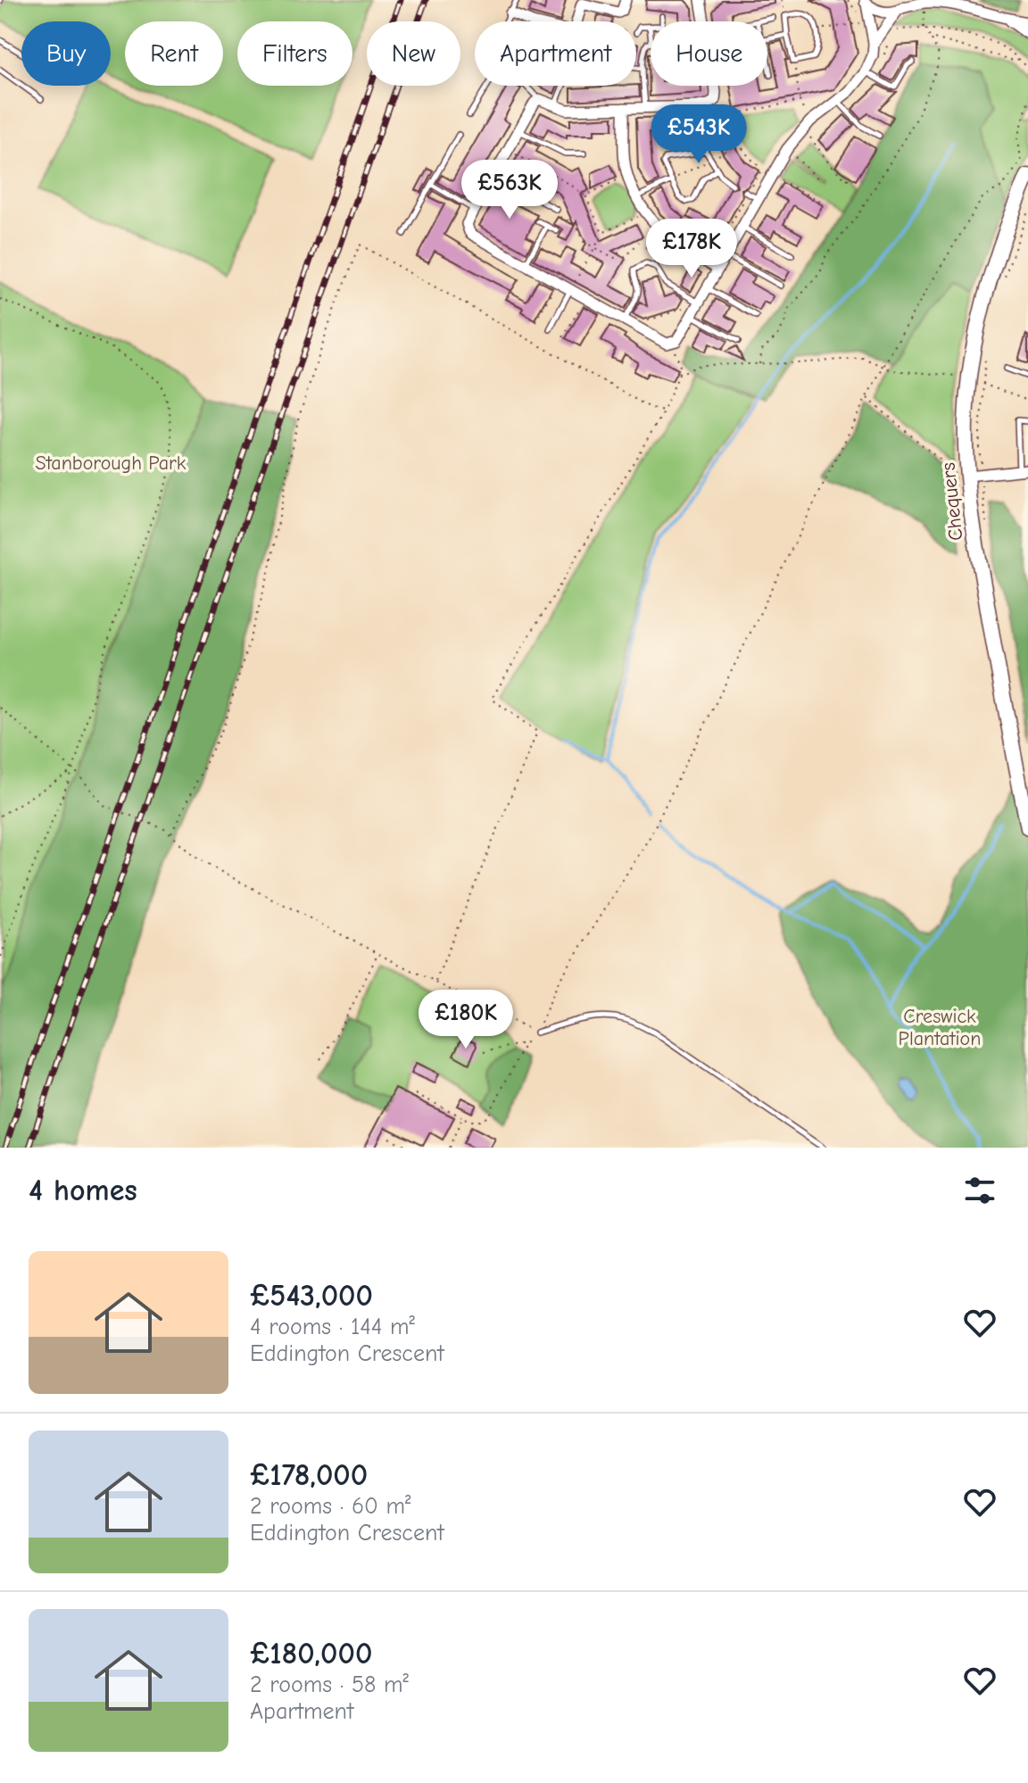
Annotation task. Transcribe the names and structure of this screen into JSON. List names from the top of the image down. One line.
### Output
{"streets":{"main road":["Chequers"]},"parks":["Stanborough Park","Creswick Plantation"],"page":{"chip":["Buy","Rent","Filters","New","Apartment","House"],"price":["£543K","£563K","£178K","£180K"],"heading":"4 homes","list":[{"name":"£543,000","note":"4 rooms · 144 m² · Eddington Crescent"},{"name":"£178,000","note":"2 rooms · 60 m² · Eddington Crescent"},{"name":"£180,000","note":"2 rooms · 58 m² · Apartment"}]}}
